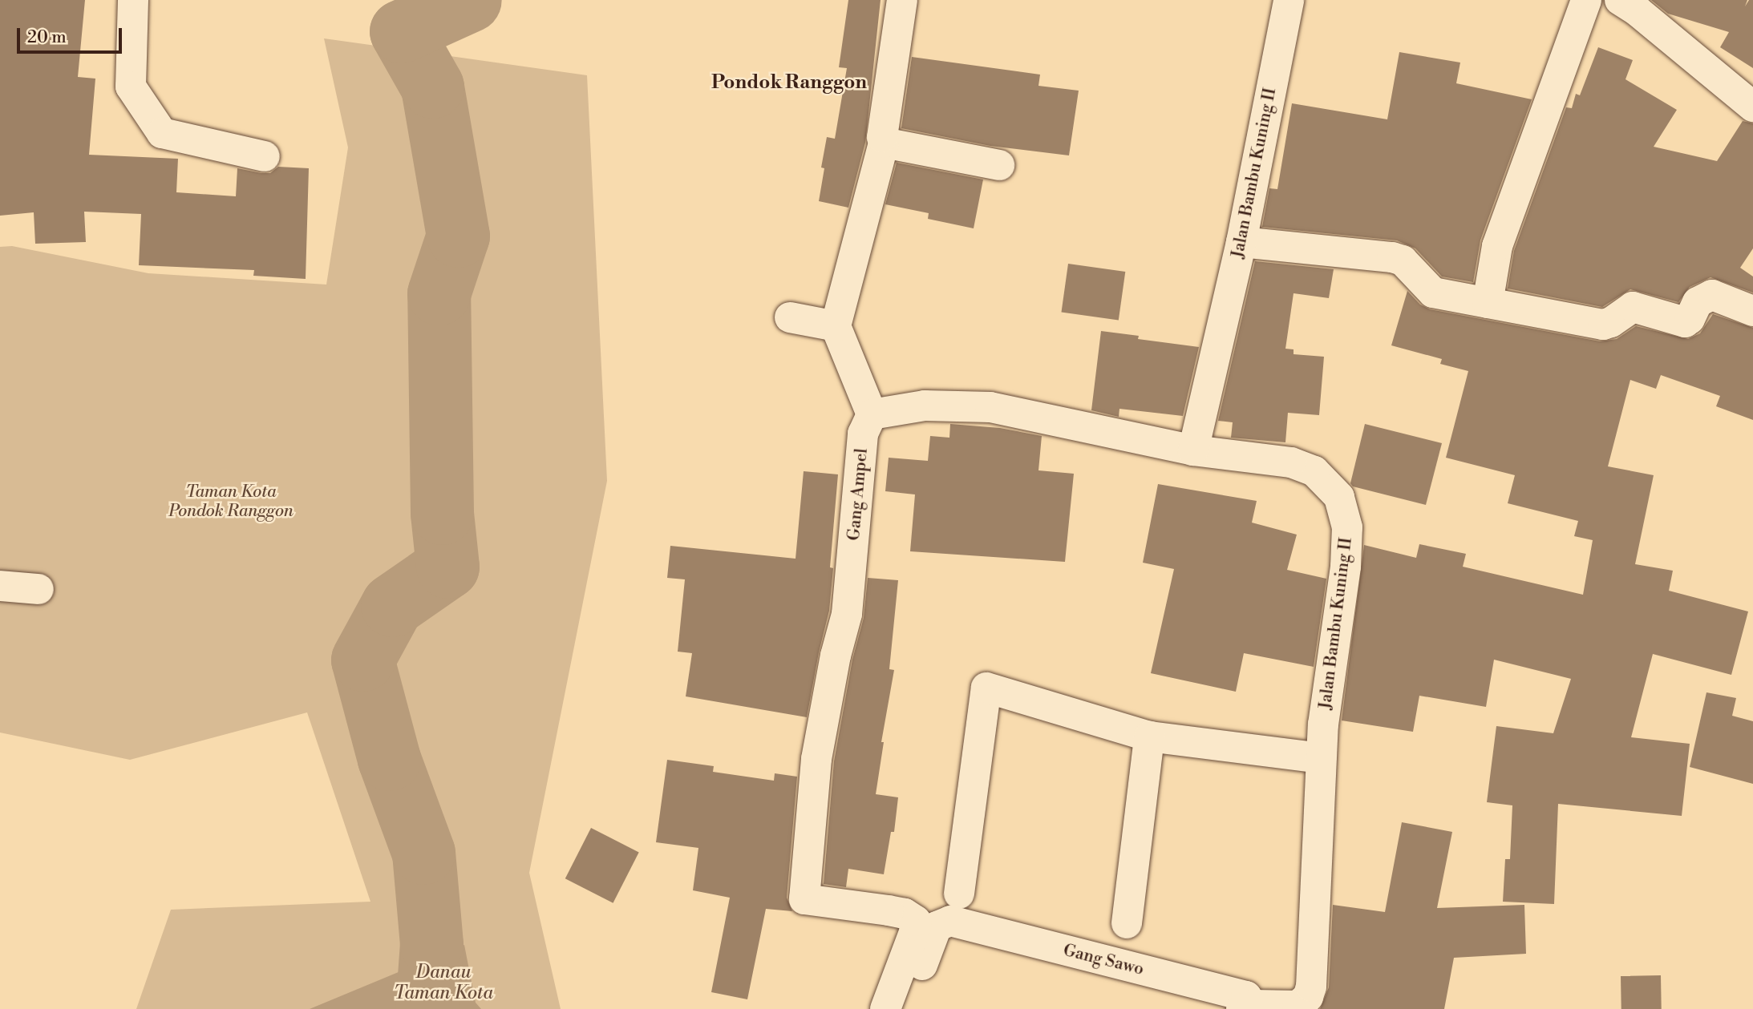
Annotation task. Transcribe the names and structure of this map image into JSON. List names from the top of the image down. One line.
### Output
{"streets":{"street":["Jalan Bambu Kuning II","Gang Ampel","Gang Sawo"]},"crossings":[["Jalan Bambu Kuning II","Gang Sawo"]],"districts":["Pondok Ranggon"],"water":["Danau Taman Kota"],"parks":["Taman Kota Pondok Ranggon"],"scale_bar":"20 m"}
